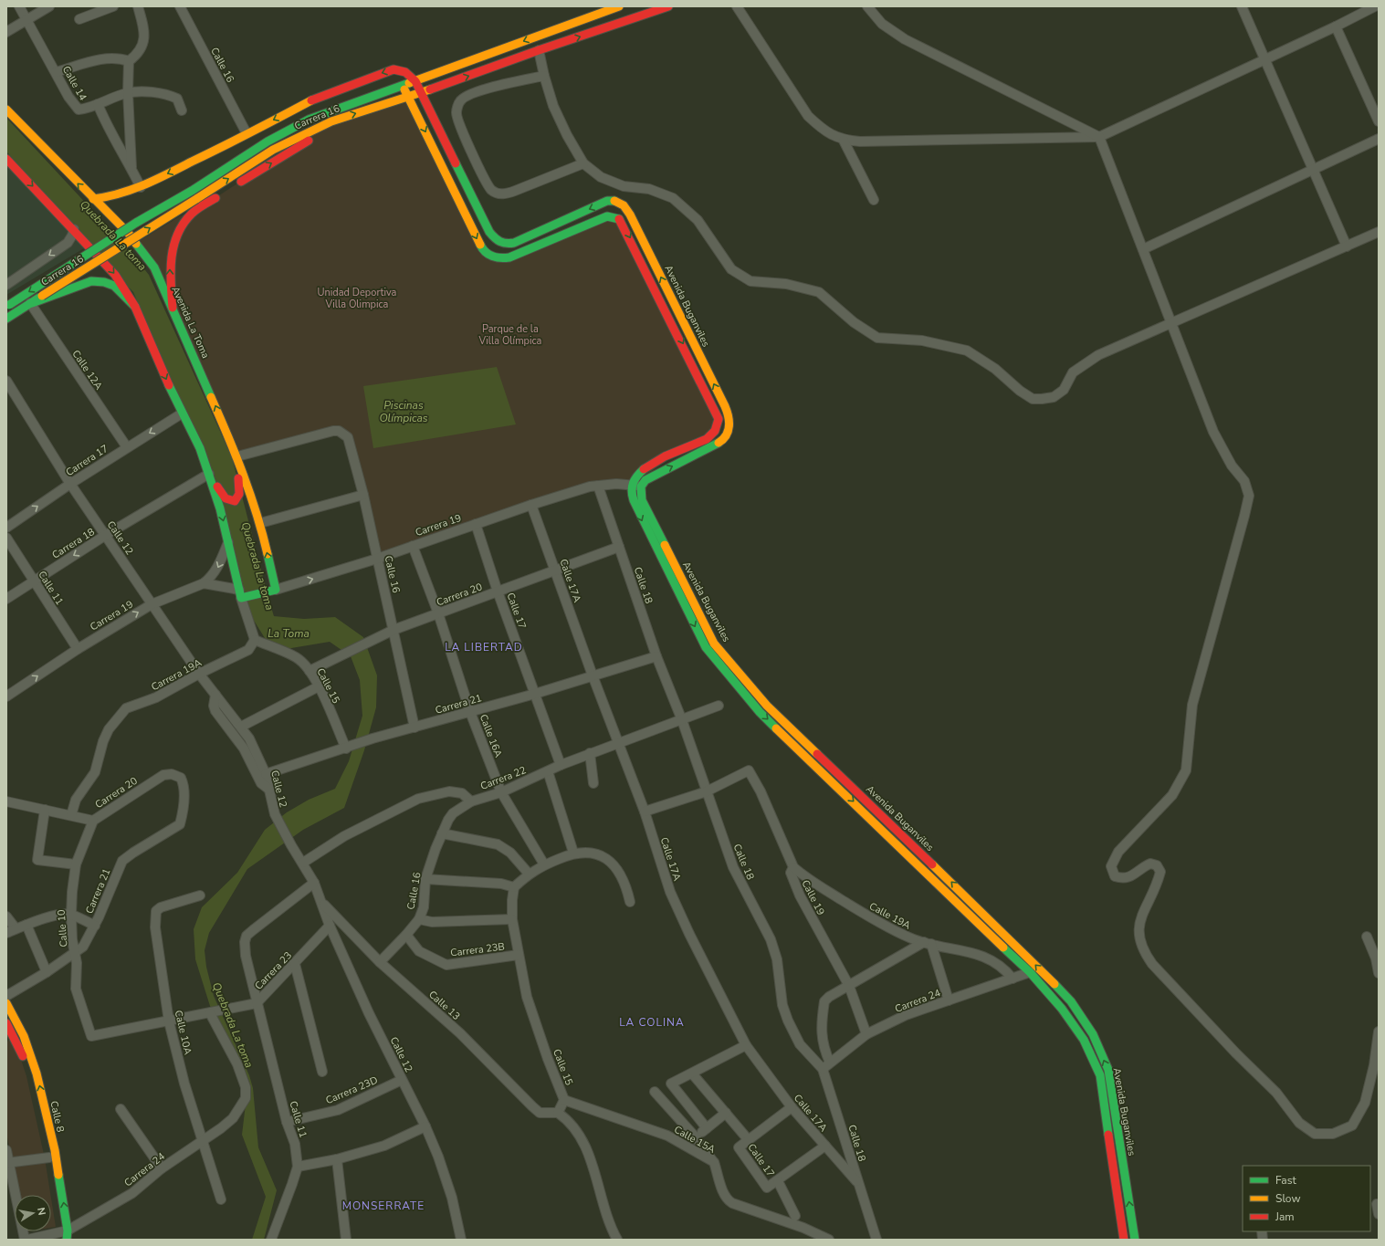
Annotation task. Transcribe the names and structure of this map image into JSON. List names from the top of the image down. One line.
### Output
{"streets":{"main road":["Carrera 16","Avenida Buganviles","Avenida La Toma","Carrera 19","Calle 8"],"street":["Calle 16","Calle 14","Calle 12A","Carrera 17","Calle 12","Carrera 18","Calle 17A","Calle 18","Calle 11","Carrera 20","Calle 17","Carrera 19A","Calle 15","Carrera 21","Calle 16A","Carrera 22","Calle 19","Calle 19A","Calle 10","Carrera 23B","Carrera 23","Carrera 24","Calle 13","Calle 10A","Carrera 23D","Calle 15A"]},"crossings":[["Calle 16","Avenida La Toma"],["Calle 16","Carrera 19"],["Calle 16","Carrera 20"],["Calle 16","Carrera 21"],["Calle 16","Carrera 22"],["Calle 16","Carrera 23B"],["Calle 16","Calle 13"],["Carrera 16","Avenida Buganviles"],["Carrera 16","Calle 12A"],["Avenida Buganviles","Carrera 19"],["Avenida Buganviles","Carrera 24"],["Avenida La Toma","Carrera 19"],["Calle 12A","Carrera 17"],["Carrera 17","Calle 12"],["Carrera 19","Calle 12"],["Carrera 19","Calle 17A"],["Carrera 19","Calle 18"],["Carrera 19","Calle 11"],["Carrera 19","Calle 17"],["Carrera 19","Calle 16A"],["Calle 12","Carrera 18"],["Calle 12","Carrera 19A"],["Calle 12","Carrera 21"],["Calle 12","Carrera 23"],["Calle 12","Calle 13"],["Calle 12","Carrera 23D"],["Carrera 18","Calle 11"],["Calle 17A","Calle 18"],["Calle 17A","Carrera 20"],["Calle 17A","Carrera 21"],["Calle 17A","Carrera 22"],["Calle 18","Carrera 20"],["Calle 18","Carrera 21"],["Calle 18","Carrera 22"],["Calle 18","Calle 19"],["Calle 18","Carrera 24"],["Calle 11","Carrera 23"],["Calle 11","Carrera 23D"],["Carrera 20","Calle 17"],["Carrera 20","Carrera 19A"],["Carrera 20","Calle 15"],["Carrera 20","Carrera 21"],["Carrera 20","Calle 16A"],["Carrera 20","Calle 10"],["Calle 17","Carrera 21"],["Calle 17","Carrera 22"],["Carrera 19A","Calle 15"],["Calle 15","Carrera 21"],["Calle 15","Carrera 23B"],["Calle 15","Calle 13"],["Calle 15","Calle 15A"],["Carrera 21","Calle 16A"],["Carrera 21","Calle 10"],["Calle 16A","Carrera 22"],["Calle 19","Calle 19A"],["Calle 19","Carrera 24"],["Calle 19A","Carrera 24"],["Calle 10","Carrera 23"],["Carrera 23","Carrera 24"],["Carrera 23","Calle 10A"],["Carrera 24","Calle 10A"],["Carrera 24","Calle 8"]],"one_way":["Carrera 18"],"districts":["LA LIBERTAD","LA COLINA","MONSERRATE"],"water":["Quebrada La toma","Piscinas Olímpicas","La Toma"],"parks":["Unidad Deportiva Villa Olimpica","Parque de la Villa Olímpica"],"legend":["Fast","Slow","Jam"],"north":"right"}
